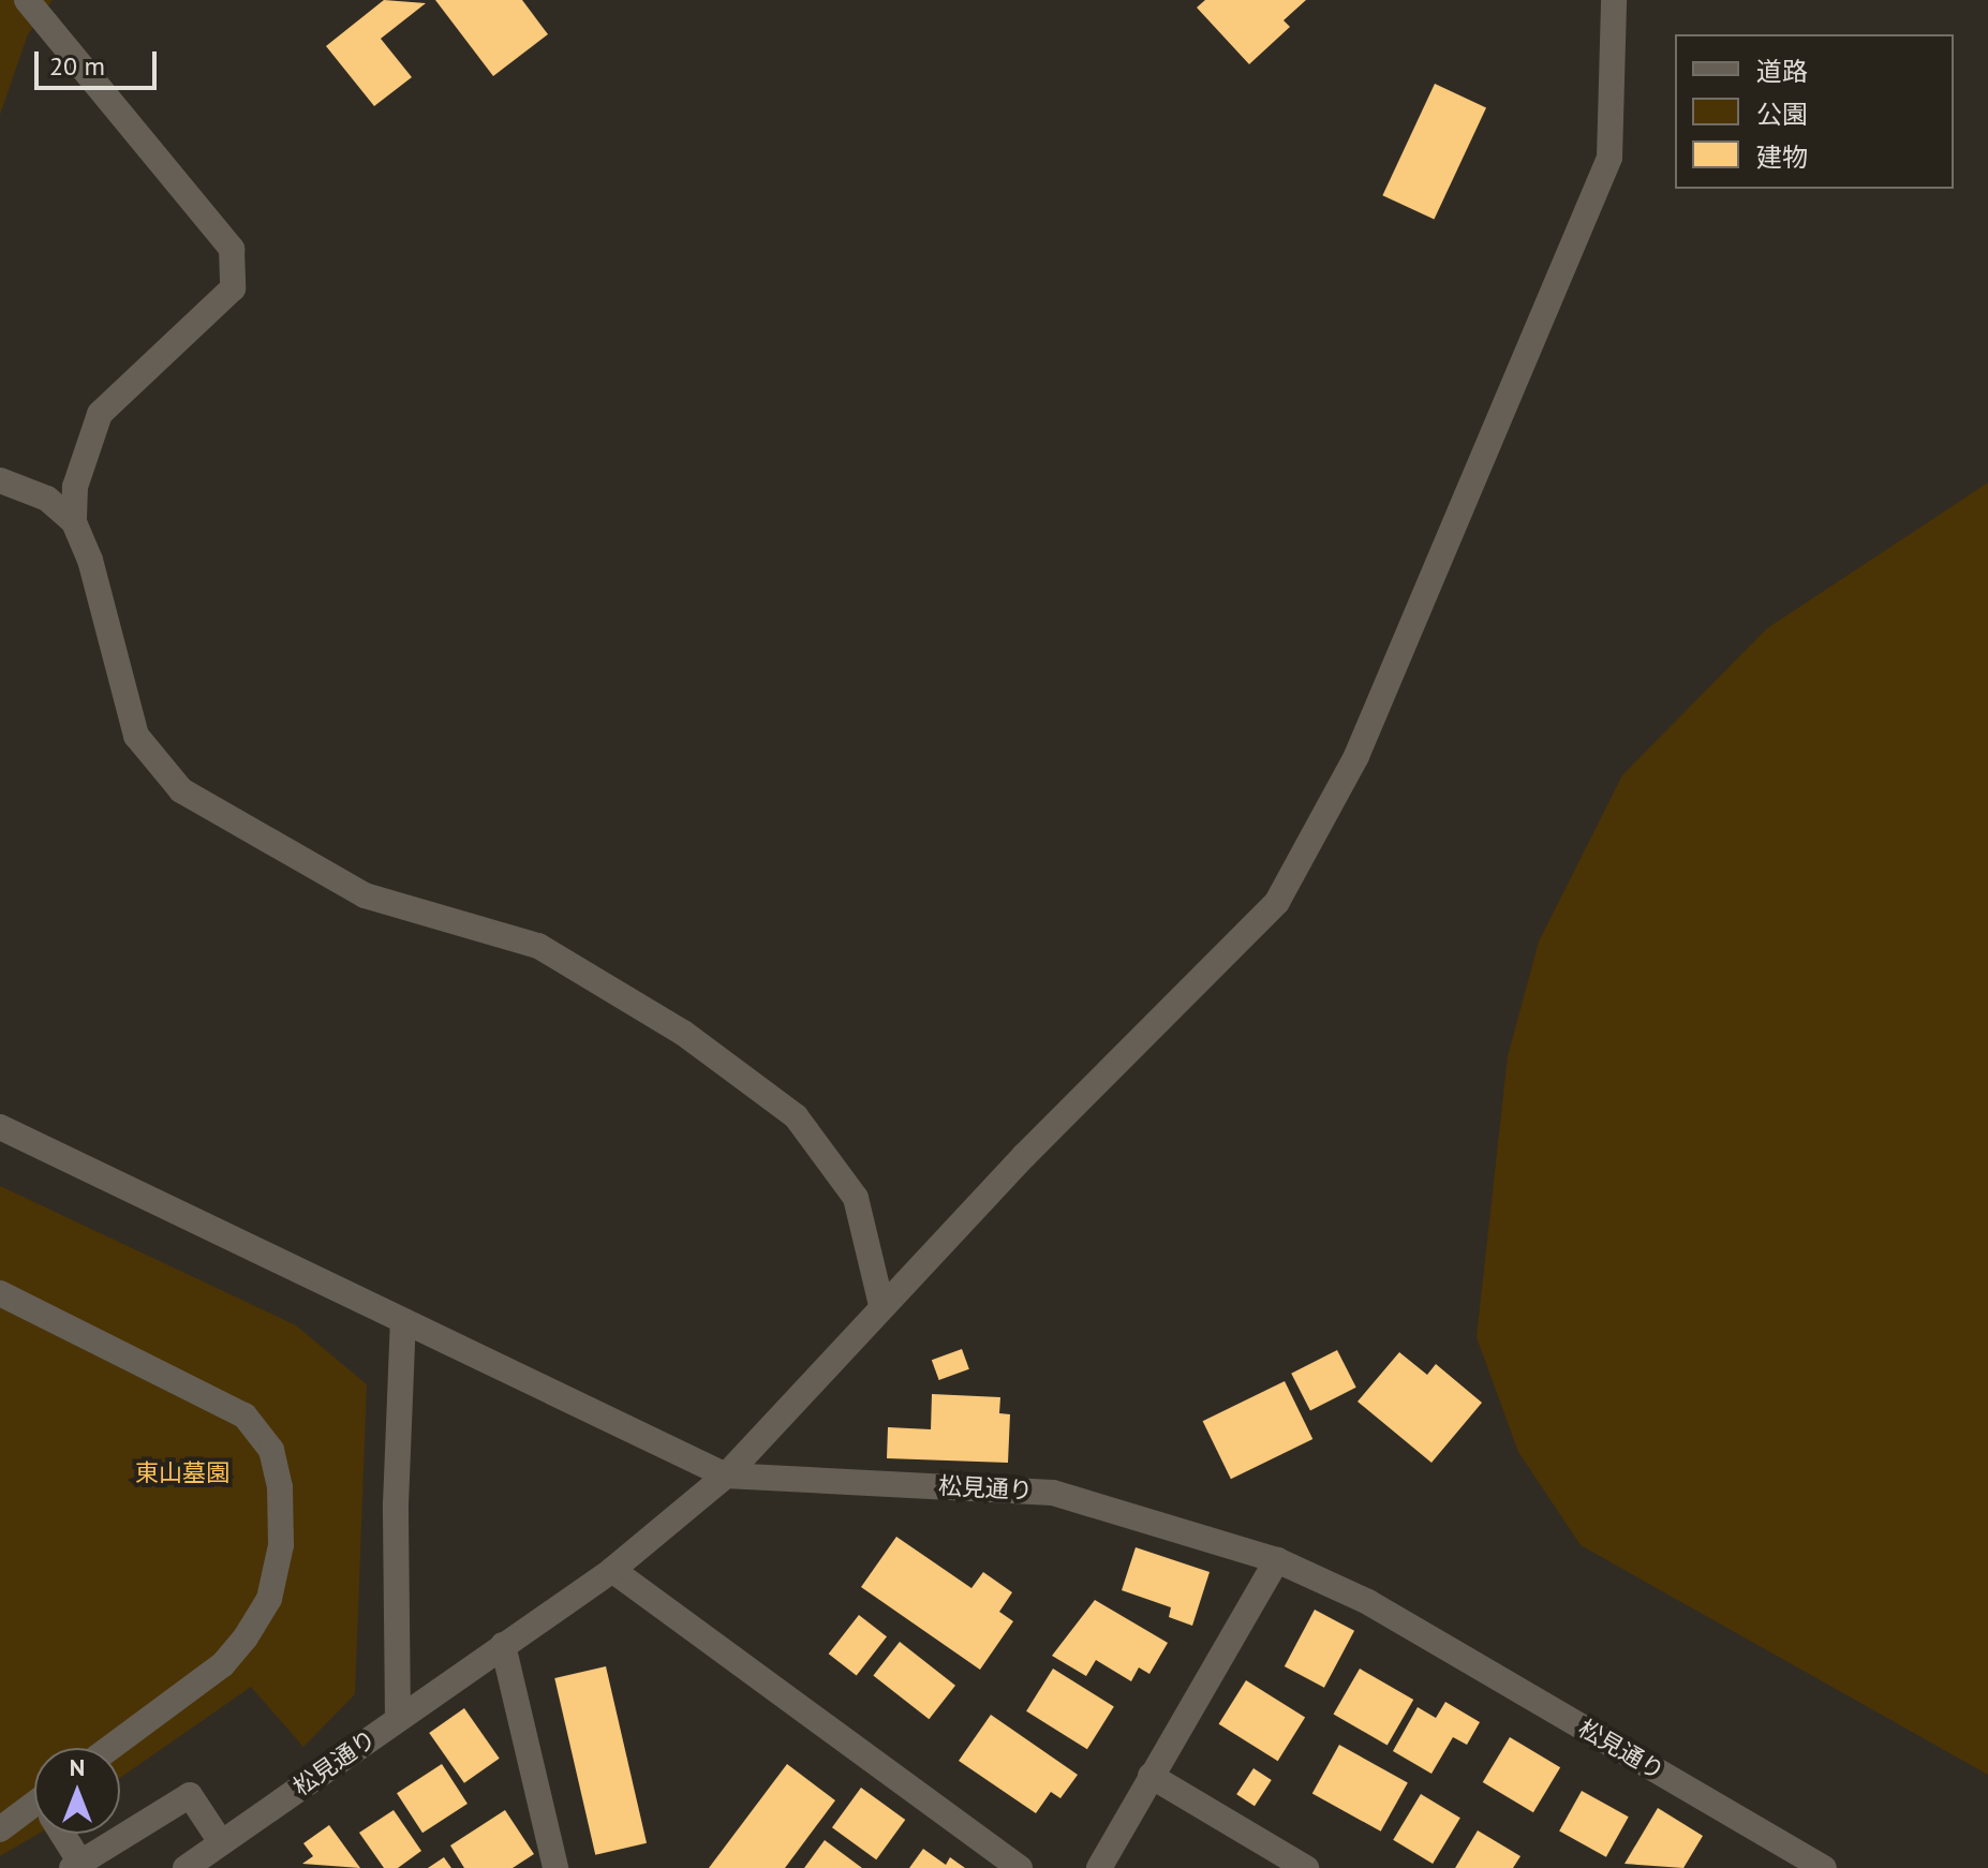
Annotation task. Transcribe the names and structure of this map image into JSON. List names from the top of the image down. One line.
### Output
{"streets":{"street":["松見通り"]},"parks":["東山墓園"],"legend":["道路","公園","建物"],"scale_bar":"20 m","north":"top"}
